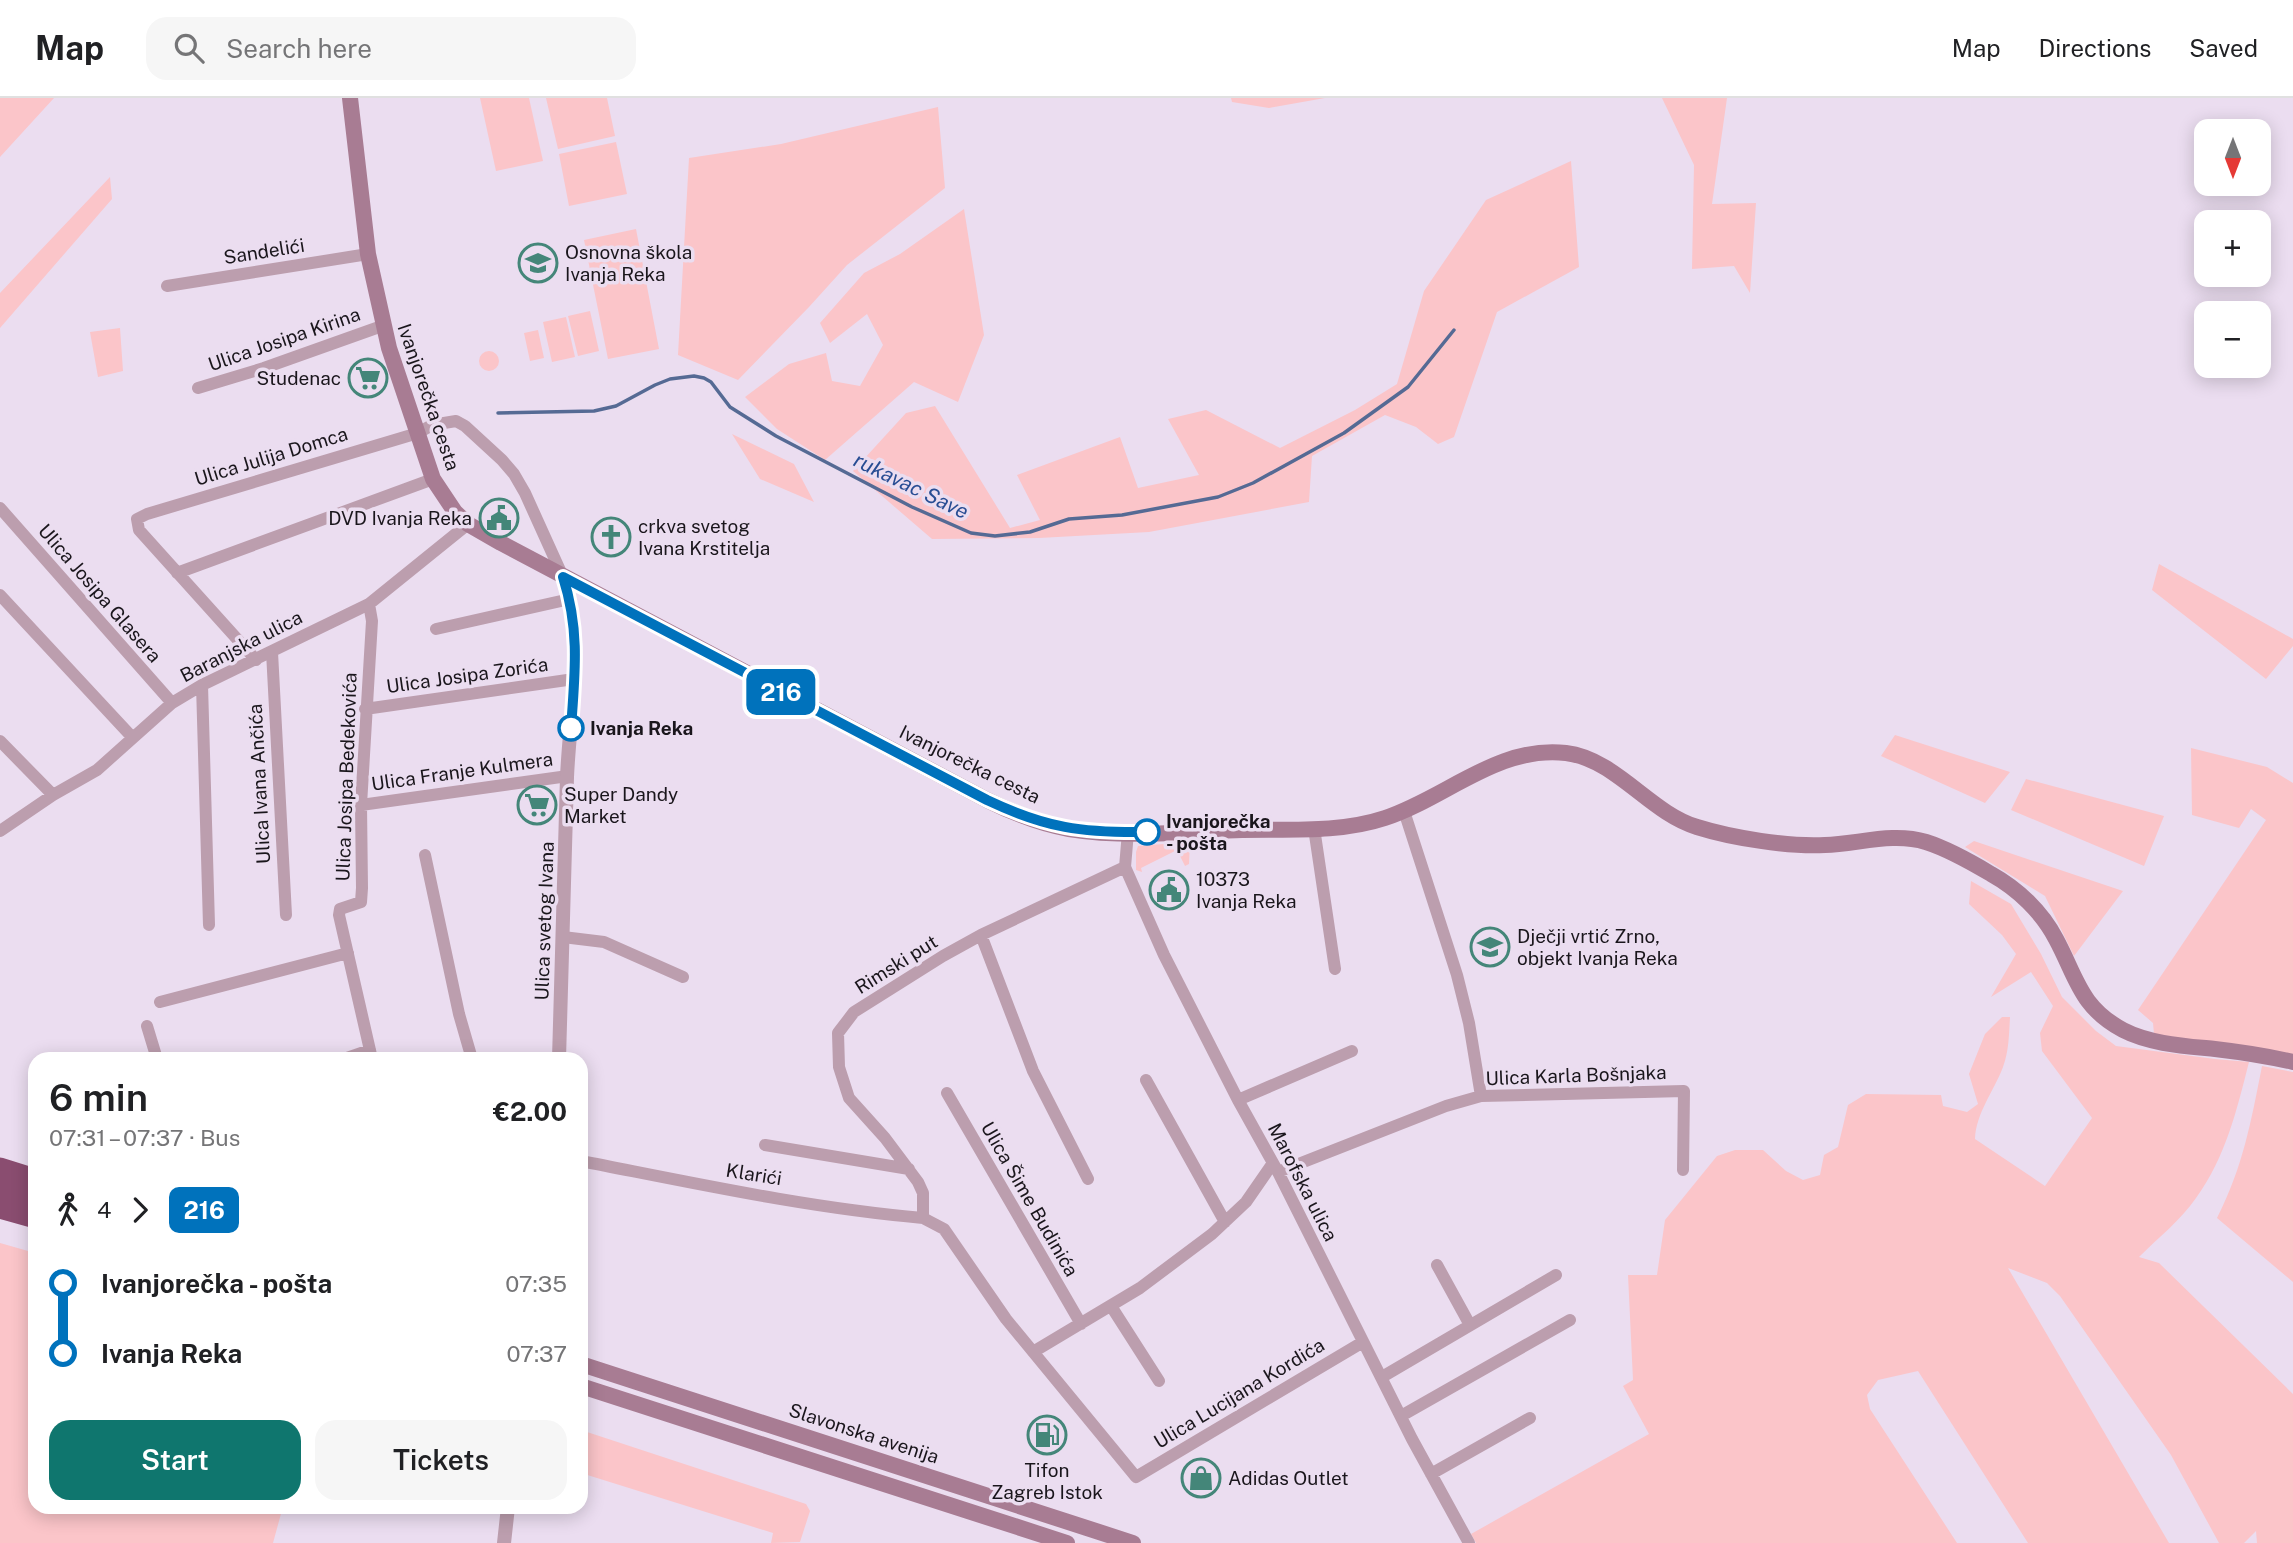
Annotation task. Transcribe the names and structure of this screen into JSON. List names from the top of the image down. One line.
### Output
{"streets":{"main road":["Ivanjorečka cesta","Slavonska avenija"],"street":["Sandelići","Ulica Josipa Kirina","Ulica Julija Domca","Ulica Josipa Glasera","Baranjska ulica","Ulica Josipa Zorića","Ulica Franje Kulmera","Ulica Josipa Bedekovića","Ulica Ivana Ančića","Ulica svetog Ivana","Rimski put","Ulica Karla Bošnjaka","Klarići","Marofska ulica","Ulica Šime Budinića","Ulica Lucijana Kordića"]},"crossings":[["Sandelići","Ivanjorečka cesta"],["Ulica Josipa Kirina","Ivanjorečka cesta"],["Ivanjorečka cesta","Ulica Julija Domca"],["Ivanjorečka cesta","Baranjska ulica"],["Ivanjorečka cesta","Ulica svetog Ivana"],["Ivanjorečka cesta","Marofska ulica"],["Ulica Julija Domca","Ulica svetog Ivana"],["Ulica Josipa Glasera","Baranjska ulica"],["Baranjska ulica","Ulica Josipa Bedekovića"],["Baranjska ulica","Ulica Ivana Ančića"],["Ulica Josipa Zorića","Ulica Josipa Bedekovića"],["Ulica Josipa Zorića","Ulica svetog Ivana"],["Ulica Franje Kulmera","Ulica Josipa Bedekovića"],["Ulica Franje Kulmera","Ulica svetog Ivana"],["Rimski put","Klarići"],["Rimski put","Marofska ulica"],["Ulica Karla Bošnjaka","Marofska ulica"],["Marofska ulica","Ulica Lucijana Kordića"]],"water":["rukavac Save"],"places":{"school or university":["Osnovna škola Ivanja Reka","Dječji vrtić Zrno, objekt Ivanja Reka"],"supermarket":["Studenac","Super Dandy Market"],"public building":["DVD Ivanja Reka","10373 Ivanja Reka"],"church":["crkva svetog Ivana Krstitelja"],"other":["Ivanja Reka","Ivanjorečka - pošta"],"fuel station":["Tifon Zagreb Istok"],"shop":["Adidas Outlet"]},"lines":["bus line 216"],"north":"bottom","page":{"header":"Map","search":"Search here","nav":["Map","Directions","Saved"],"on_map":"216","map_buttons":["+","−"],"heading":["6 min","07:31 – 07:37 · Bus","€2.00"],"legs":["4","216"],"list":[{"name":"Ivanjorečka - pošta","value":"07:35"},{"name":"Ivanja Reka","value":"07:37"}],"buttons":["Start","Tickets"]}}
